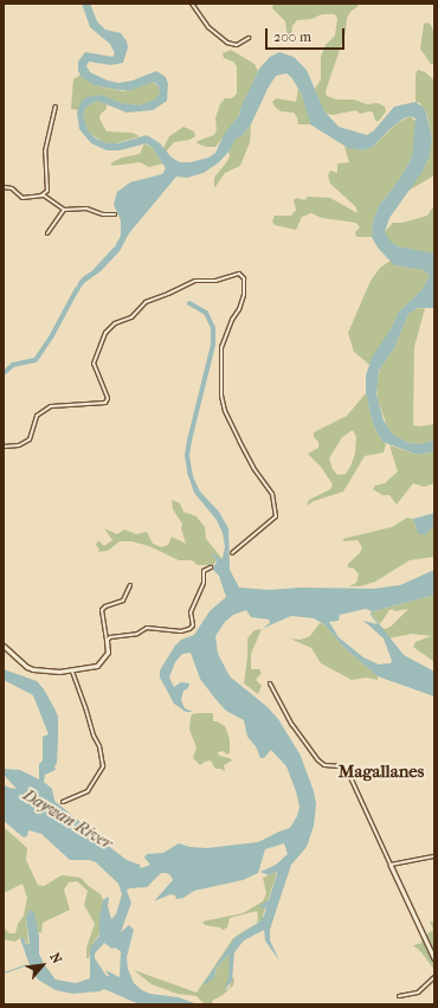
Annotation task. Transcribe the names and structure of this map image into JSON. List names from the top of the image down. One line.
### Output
{"districts":["Magallanes"],"water":["Daywan River"],"scale_bar":"200 m","north":"top right"}
